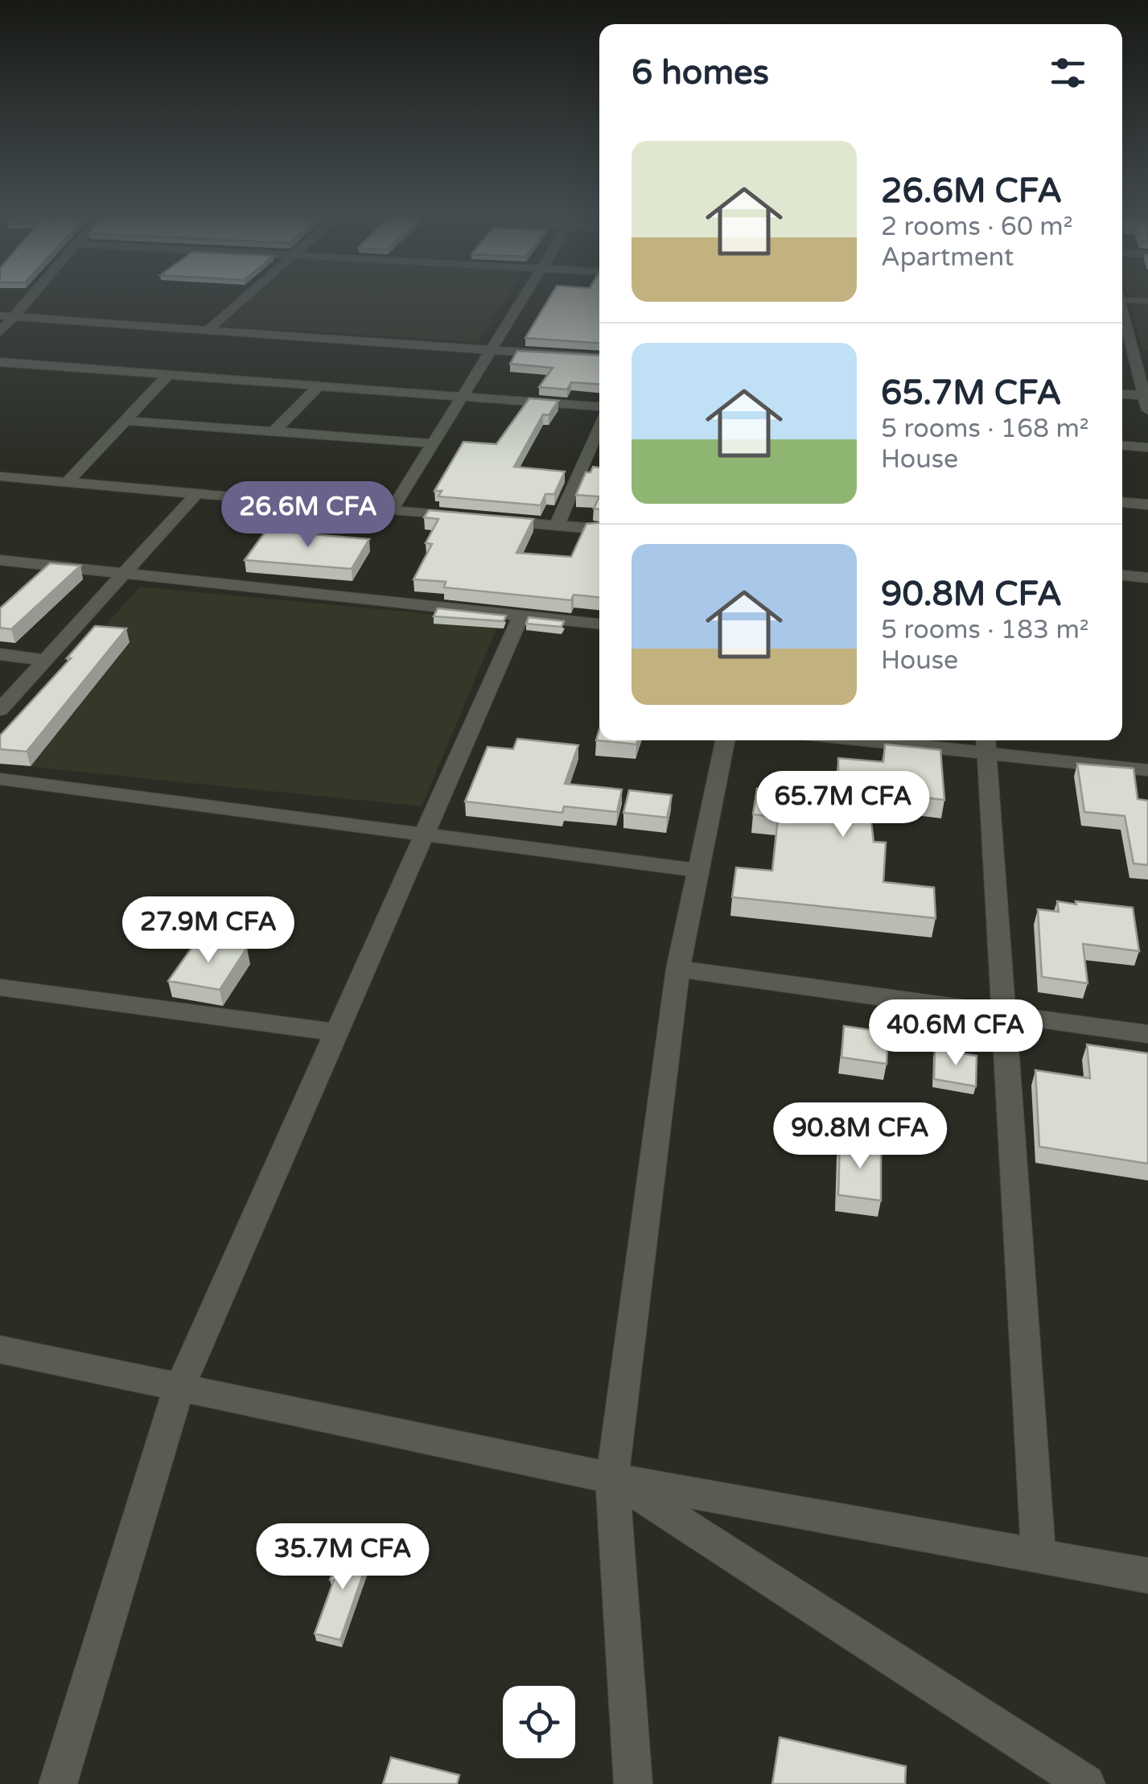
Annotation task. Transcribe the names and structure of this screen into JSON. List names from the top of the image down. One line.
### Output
{"page":{"heading":"6 homes","list":[{"name":"26.6M CFA","note":"2 rooms · 60 m² · Apartment"},{"name":"65.7M CFA","note":"5 rooms · 168 m² · House"},{"name":"90.8M CFA","note":"5 rooms · 183 m² · House"}],"price":["26.6M CFA","65.7M CFA","27.9M CFA","40.6M CFA","90.8M CFA","35.7M CFA"]}}
